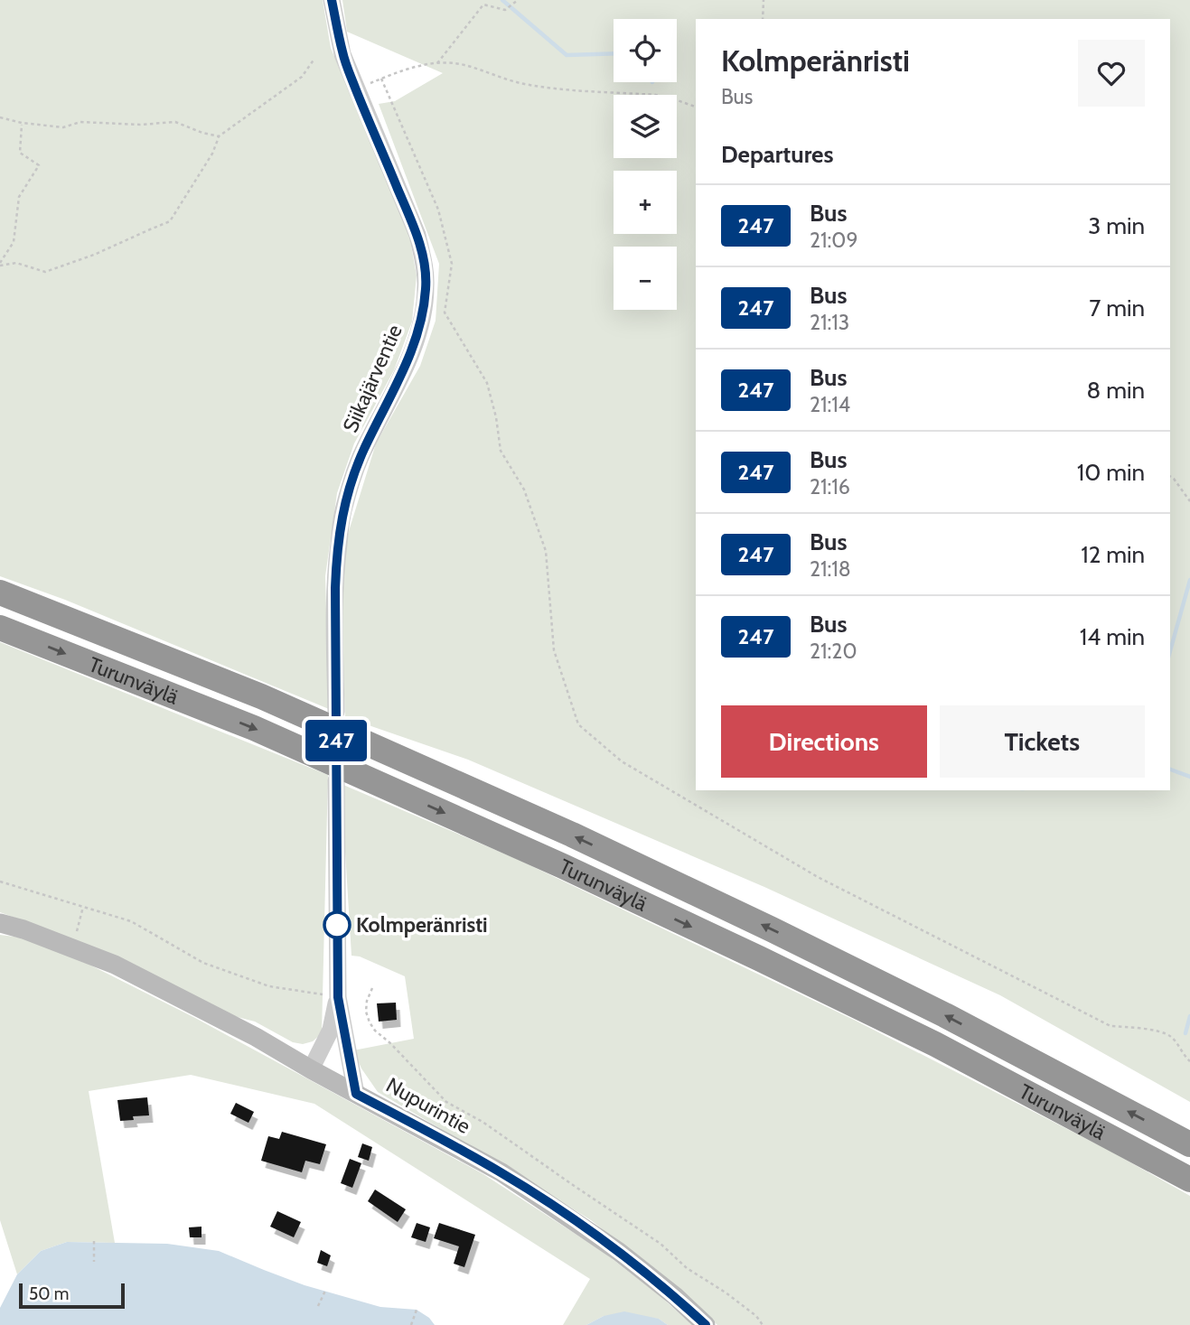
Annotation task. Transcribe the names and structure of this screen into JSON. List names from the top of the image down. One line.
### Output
{"streets":{"highway":["Turunväylä"],"main road":["Nupurintie"],"street":["Siikajärventie"]},"places":["Kolmperänristi"],"lines":["bus line 247"],"scale_bar":"50 m","page":{"on_map":"247","map_buttons":["+","−"],"heading":[["Kolmperänristi","Bus"],"Departures"],"list":[{"mark":"247","name":"Bus","note":"21:09","value":"3 min"},{"mark":"247","name":"Bus","note":"21:13","value":"7 min"},{"mark":"247","name":"Bus","note":"21:14","value":"8 min"},{"mark":"247","name":"Bus","note":"21:16","value":"10 min"},{"mark":"247","name":"Bus","note":"21:18","value":"12 min"},{"mark":"247","name":"Bus","note":"21:20","value":"14 min"}],"buttons":["Directions","Tickets"],"scale":"50 m"}}
